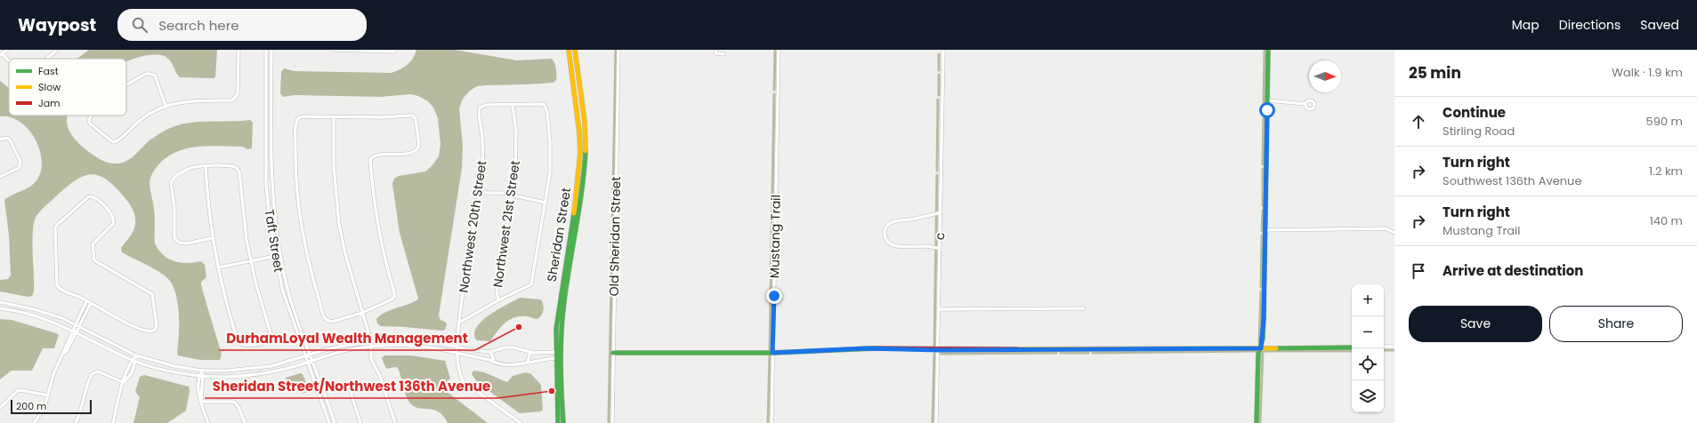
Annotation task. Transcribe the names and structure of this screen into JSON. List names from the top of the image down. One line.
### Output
{"streets":{"street":["Northwest 21st Street","Northwest 20th Street","Sheridan Street","Old Sheridan Street","Mustang Trail","c","Taft Street"]},"crossings":[["Northwest 21st Street","Northwest 20th Street"]],"places":["DurhamLoyal Wealth Management","Sheridan Street/Northwest 136th Avenue"],"legend":["Fast","Slow","Jam"],"scale_bar":"200 m","north":"right","page":{"header":"Waypost","search":"Search here","nav":["Map","Directions","Saved"],"heading":["25 min","Walk · 1.9 km"],"list":[["Continue","Stirling Road","590 m"],["Turn right","Southwest 136th Avenue","1.2 km"],["Turn right","Mustang Trail","140 m"],"Arrive at destination"],"map_buttons":["+","−"],"buttons":["Save","Share"],"scale":"200 m"}}
